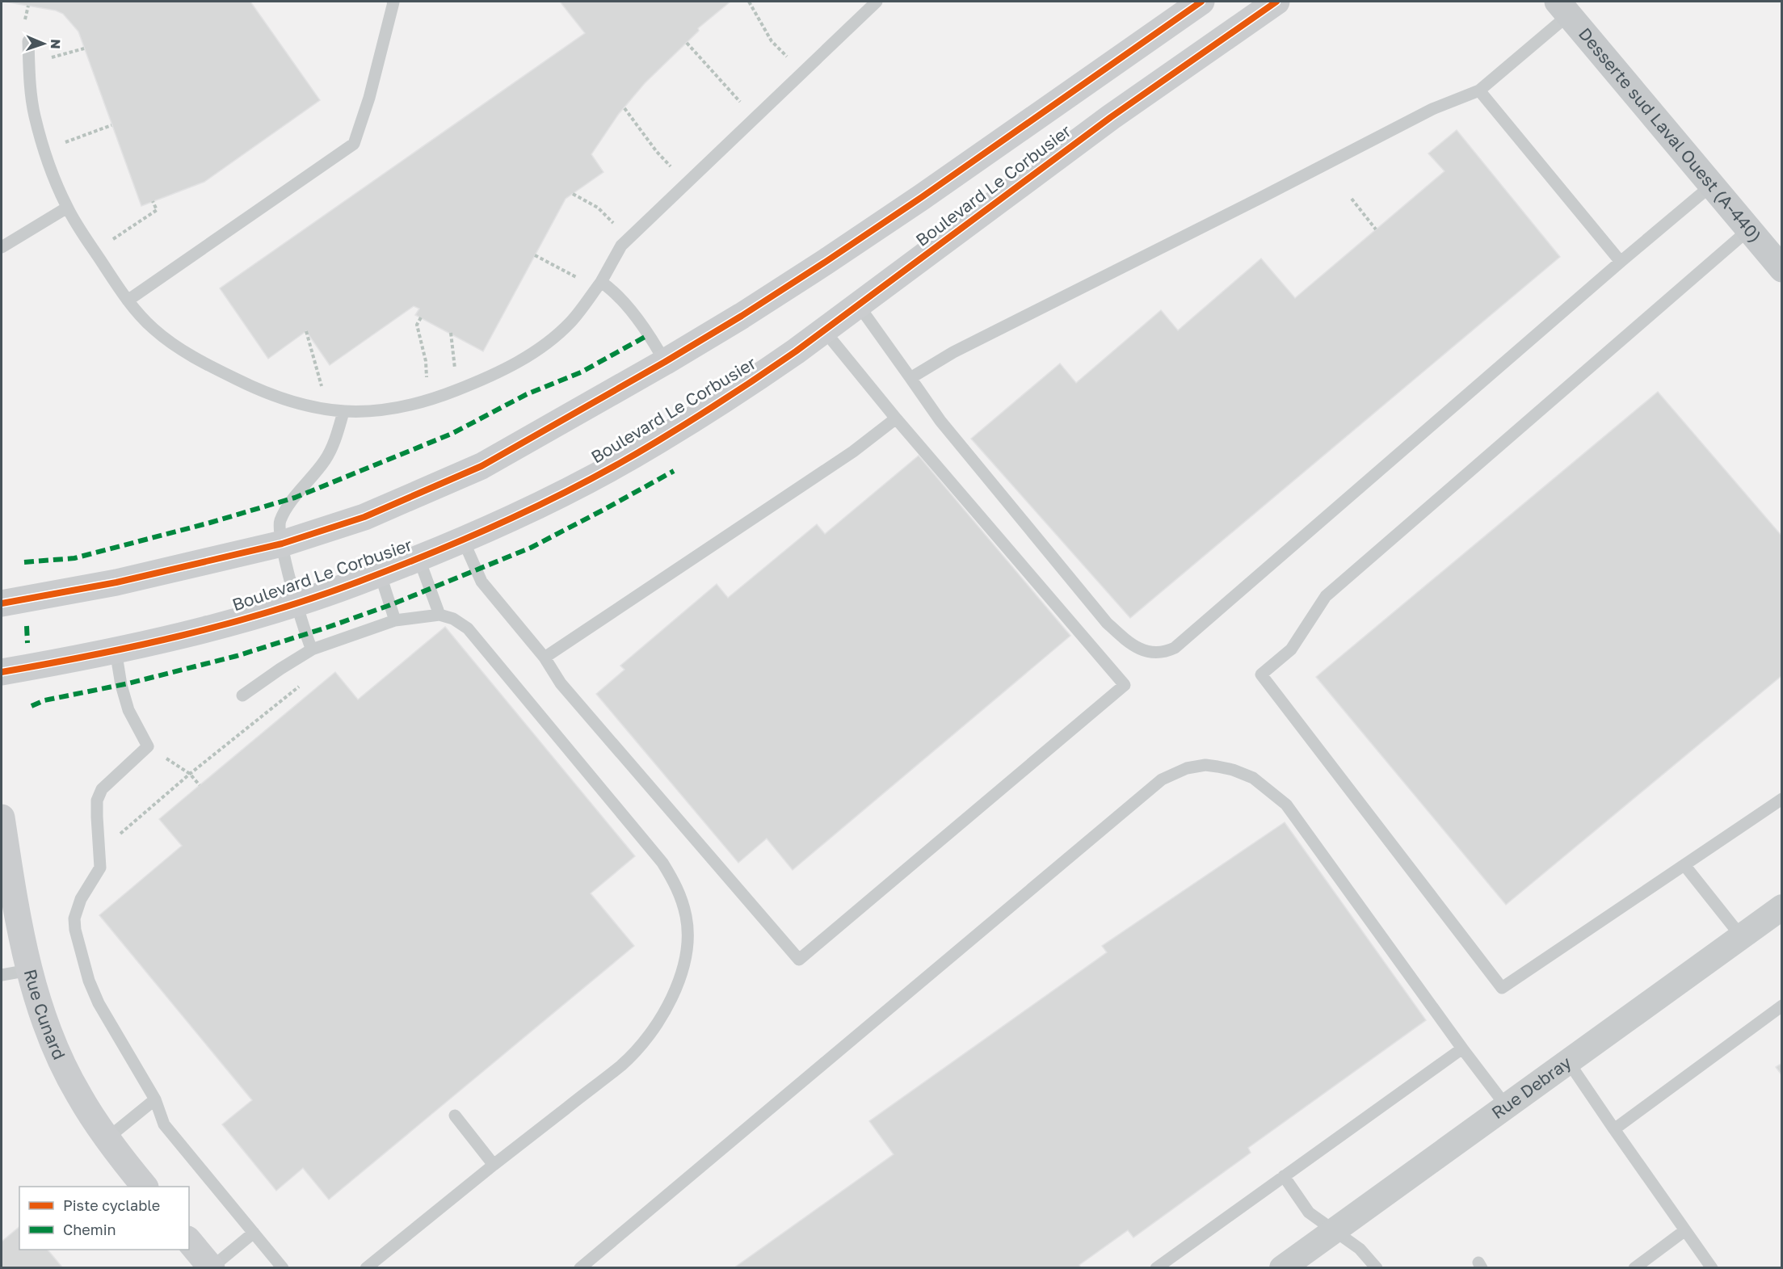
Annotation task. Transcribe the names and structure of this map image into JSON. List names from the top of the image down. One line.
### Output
{"streets":{"main road":["Desserte sud Laval Ouest (A-440)"],"street":["Boulevard Le Corbusier","Rue Cunard","Rue Debray"]},"legend":["Piste cyclable","Chemin"],"north":"right"}
